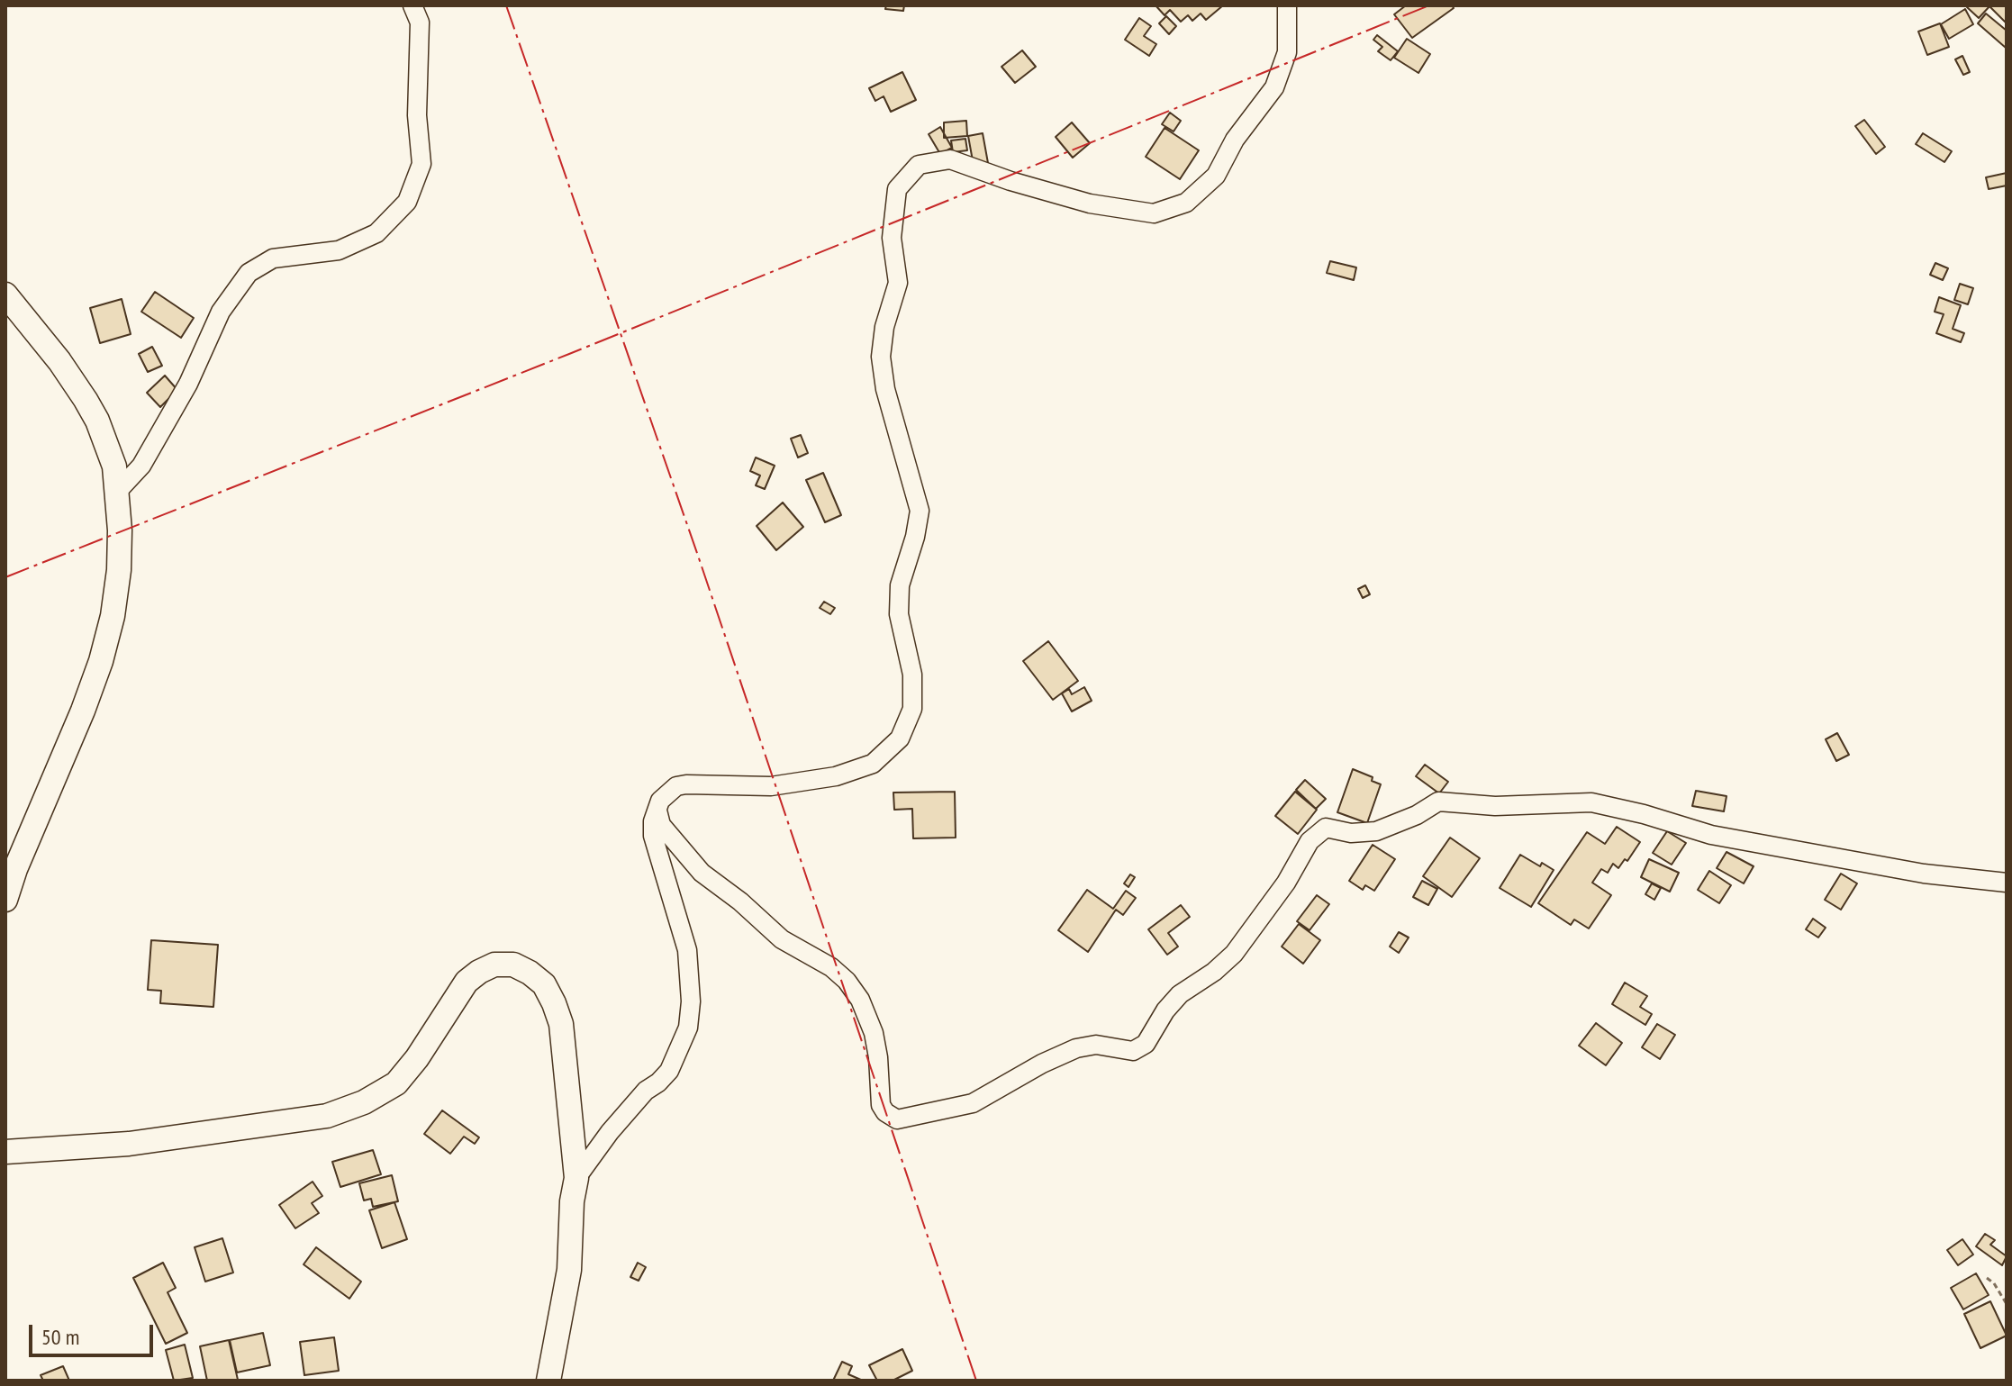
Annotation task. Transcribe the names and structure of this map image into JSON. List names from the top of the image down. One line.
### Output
{"scale_bar":"50 m"}
